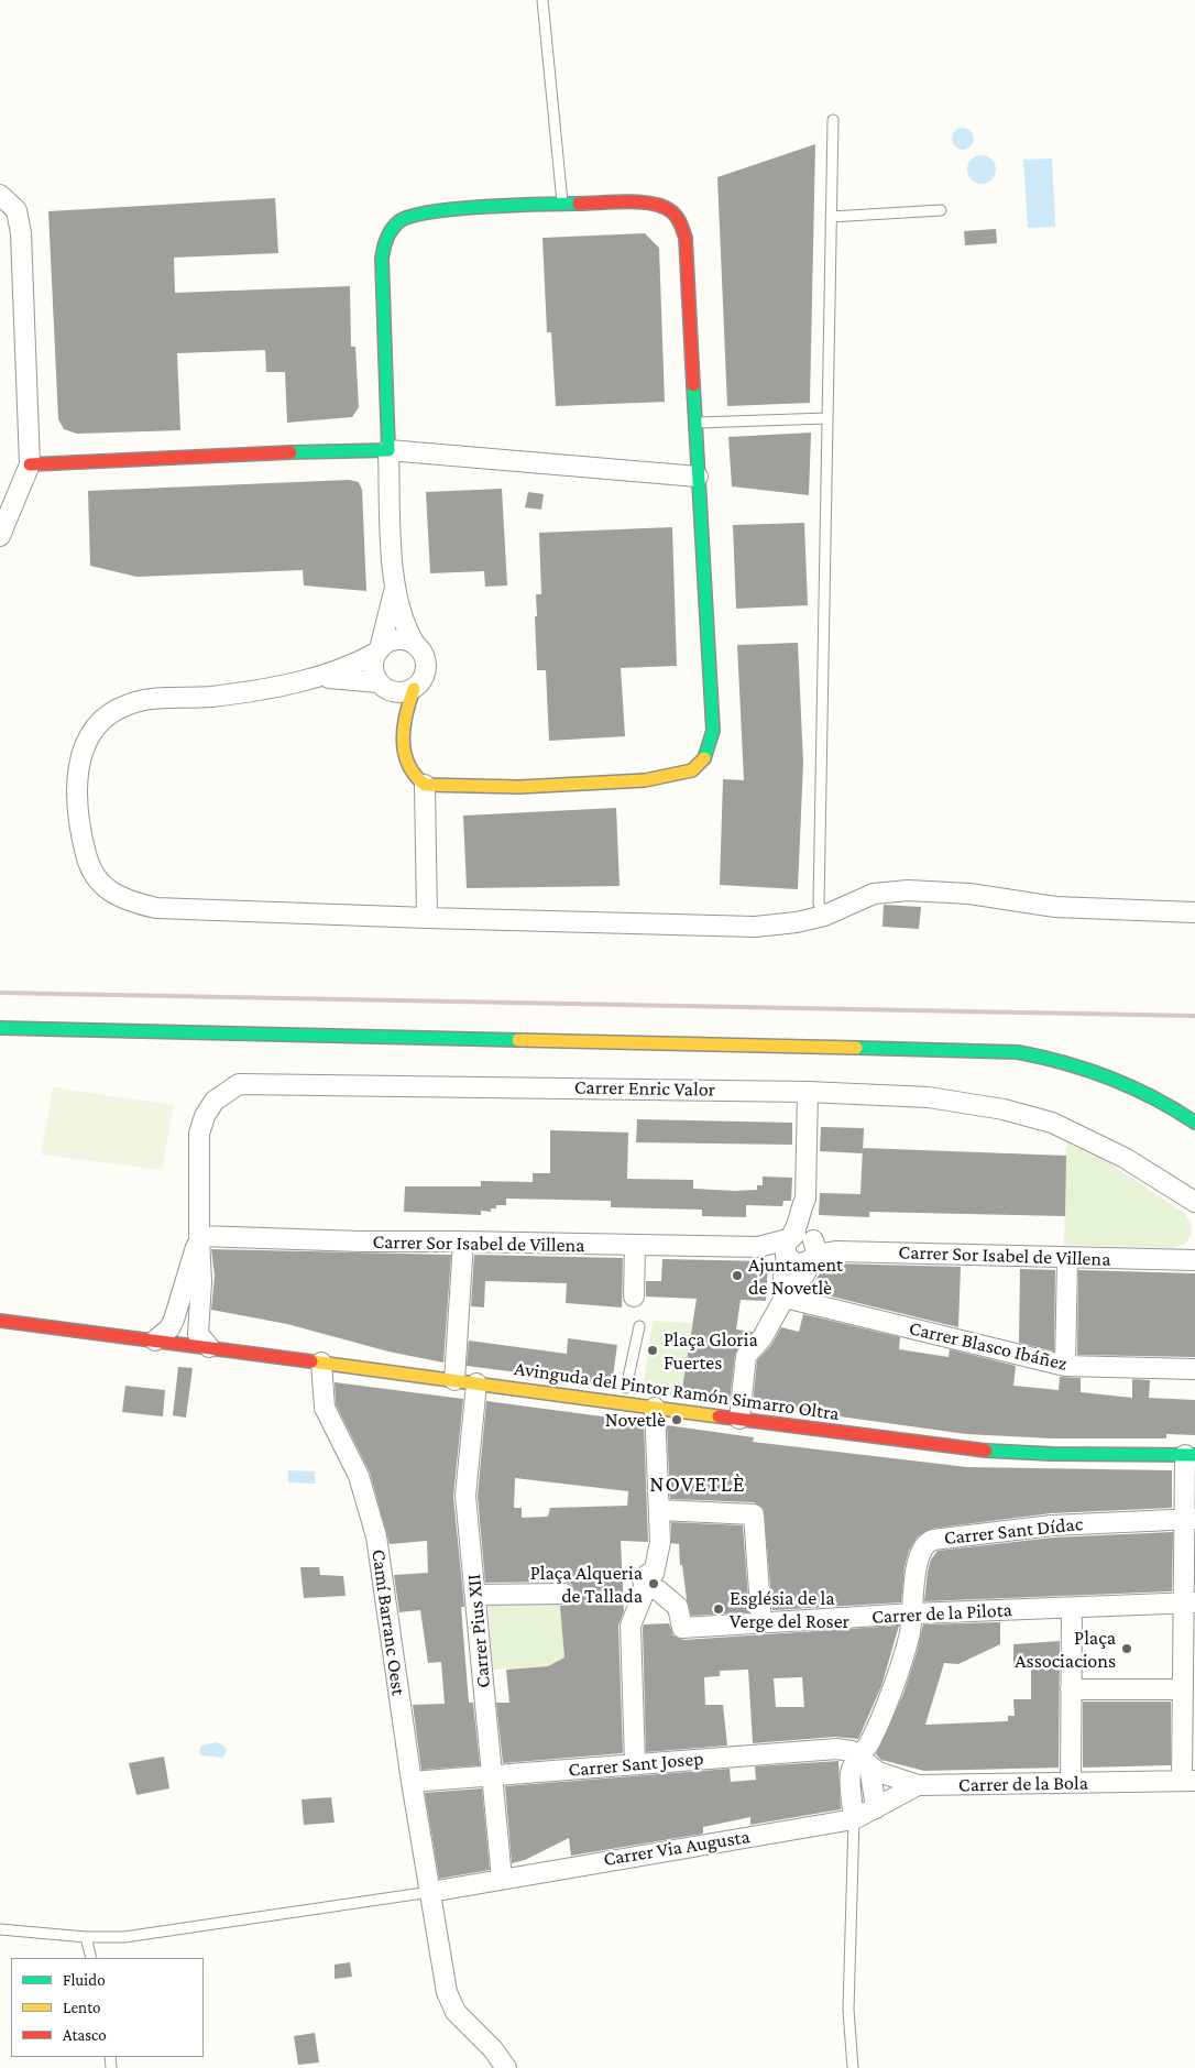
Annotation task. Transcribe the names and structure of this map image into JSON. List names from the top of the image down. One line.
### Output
{"streets":{"street":["Carrer Enric Valor","Carrer Sor Isabel de Villena","Carrer Blasco Ibáñez","Avinguda del Pintor Ramón Simarro Oltra","Carrer Sant Dídac","Carrer de la Pilota","Camí Barranc Oest","Carrer Pius XII","Carrer Sant Josep","Carrer de la Bola","Carrer Via Augusta"]},"crossings":[["Carrer Enric Valor","Carrer Sor Isabel de Villena"],["Carrer Enric Valor","Avinguda del Pintor Ramón Simarro Oltra"],["Avinguda del Pintor Ramón Simarro Oltra","Camí Barranc Oest"],["Avinguda del Pintor Ramón Simarro Oltra","Carrer Pius XII"],["Carrer Sant Dídac","Carrer de la Pilota"],["Carrer Sant Dídac","Carrer Sant Josep"],["Carrer Sant Dídac","Carrer de la Bola"],["Carrer Sant Dídac","Carrer Via Augusta"],["Camí Barranc Oest","Carrer Sant Josep"],["Camí Barranc Oest","Carrer Via Augusta"],["Carrer Pius XII","Carrer Sant Josep"],["Carrer Pius XII","Carrer Via Augusta"],["Carrer Sant Josep","Carrer de la Bola"],["Carrer de la Bola","Carrer Via Augusta"]],"districts":["NOVETLÈ"],"places":["Ajuntament de Novetlè","Plaça Gloria Fuertes","Novetlè","Plaça Alqueria de Tallada","Església de la Verge del Roser","Plaça Associacions"],"legend":["Fluido","Lento","Atasco"]}
